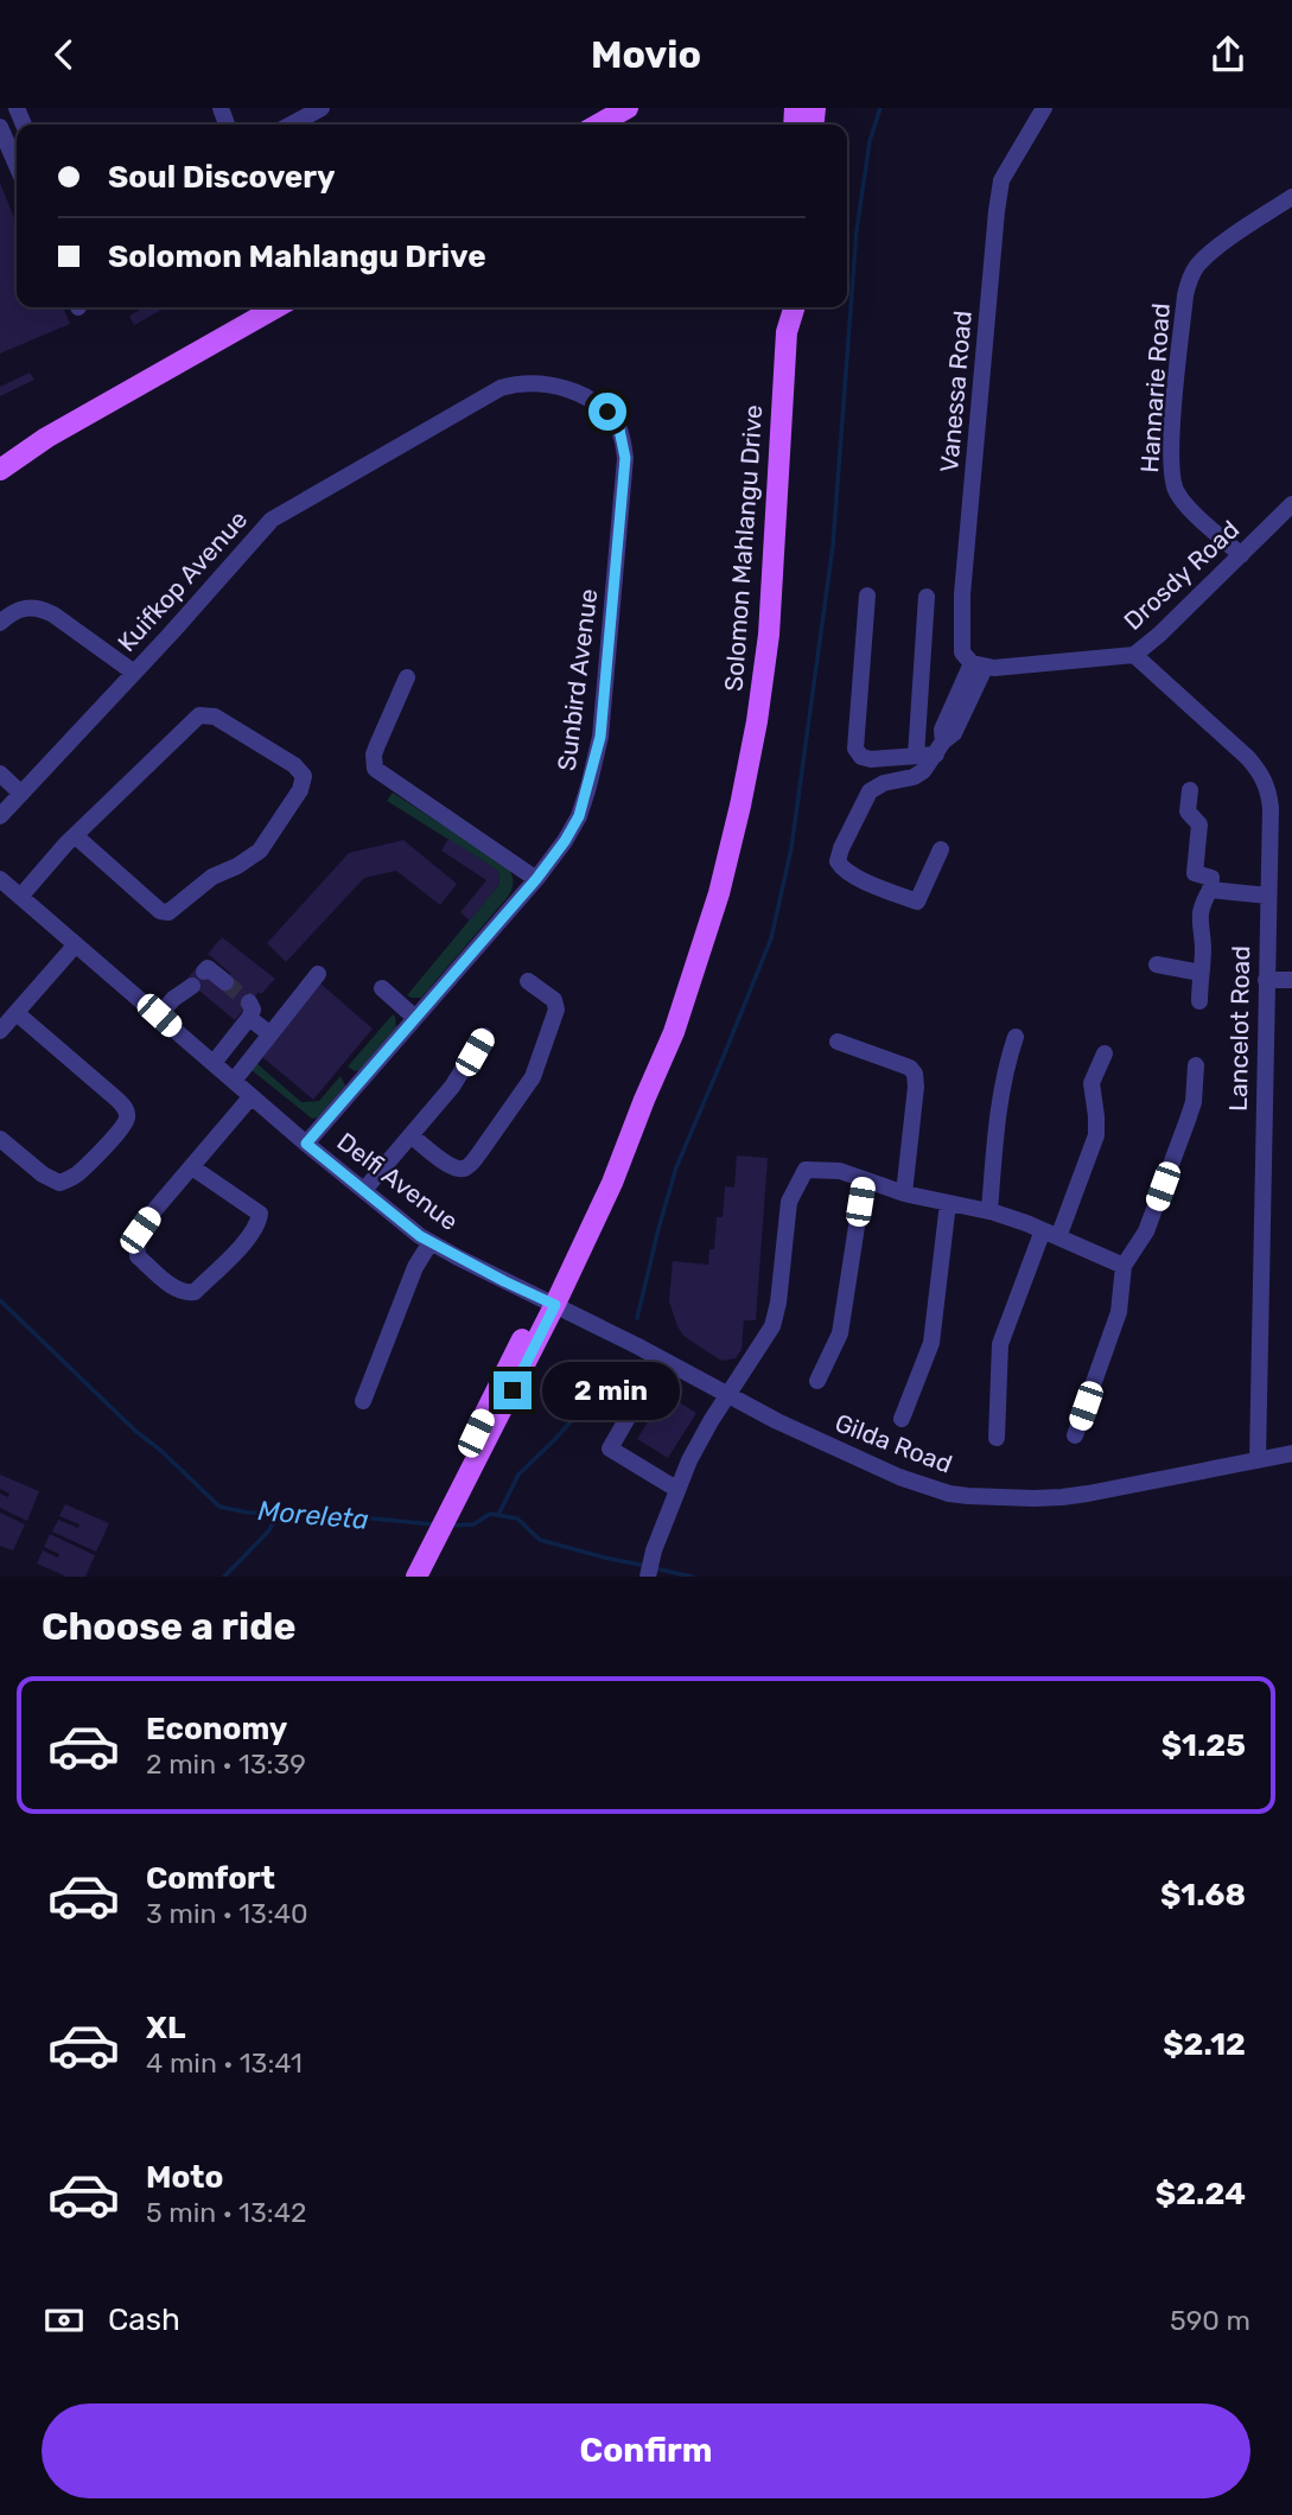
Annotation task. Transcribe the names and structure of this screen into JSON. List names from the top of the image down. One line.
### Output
{"streets":{"main road":["Solomon Mahlangu Drive"],"street":["Hannarie Road","Vanessa Road","Drosdy Road","Kuifkop Avenue","Sunbird Avenue","Lancelot Road","Delfi Avenue","Gilda Road"]},"crossings":[["Hannarie Road","Drosdy Road"],["Vanessa Road","Drosdy Road"],["Solomon Mahlangu Drive","Delfi Avenue"],["Solomon Mahlangu Drive","Gilda Road"],["Drosdy Road","Lancelot Road"],["Kuifkop Avenue","Sunbird Avenue"],["Sunbird Avenue","Delfi Avenue"],["Lancelot Road","Gilda Road"],["Delfi Avenue","Gilda Road"]],"water":["Moreleta"],"page":{"header":"Movio","banner":["Soul Discovery","Solomon Mahlangu Drive"],"bubble":"2 min","heading":"Choose a ride","list":[{"name":"Economy","note":"2 min · 13:39","value":"$1.25"},{"name":"Comfort","note":"3 min · 13:40","value":"$1.68"},{"name":"XL","note":"4 min · 13:41","value":"$2.12"},{"name":"Moto","note":"5 min · 13:42","value":"$2.24"}],"pay":["Cash","590 m"],"buttons":"Confirm"}}
